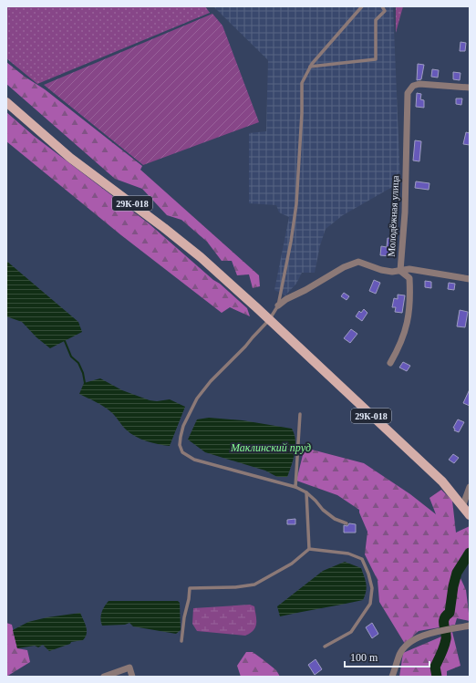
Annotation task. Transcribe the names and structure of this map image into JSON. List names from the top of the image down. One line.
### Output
{"streets":{"main road":["29К-018"],"street":["Молодёжная улица"]},"water":["Маклинский пруд"],"scale_bar":"100 m"}
